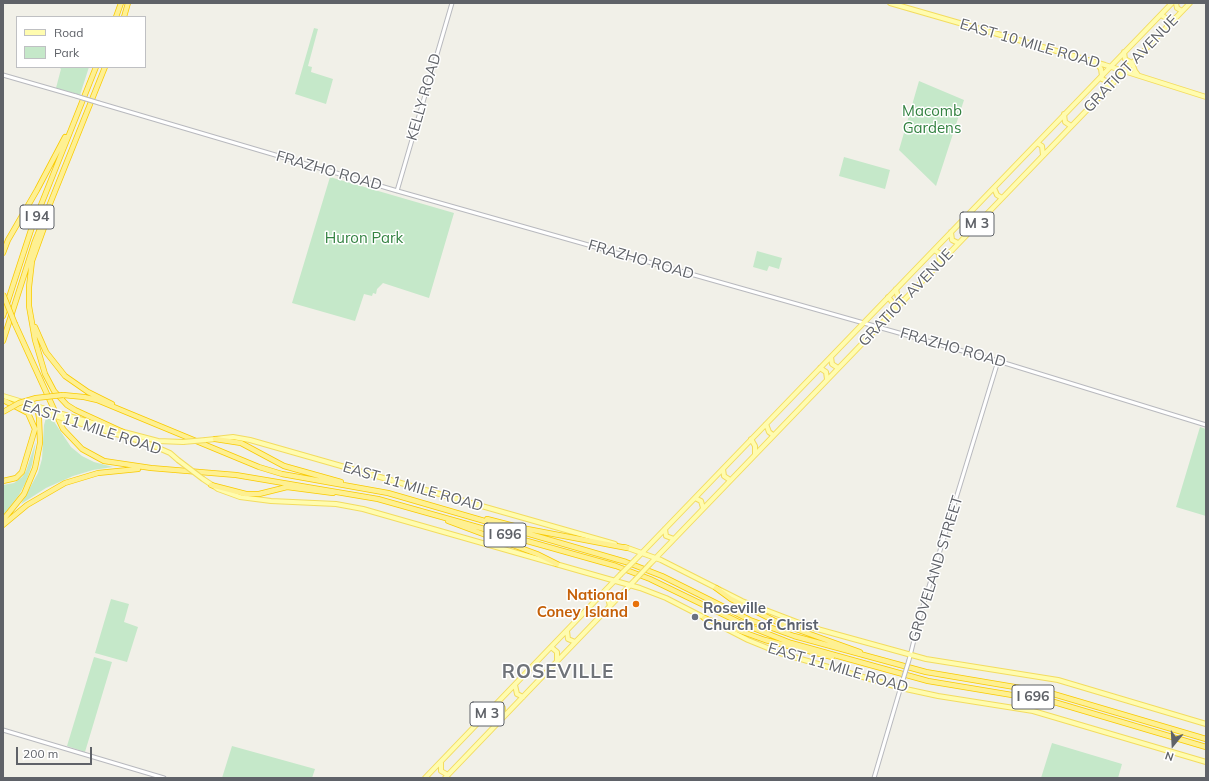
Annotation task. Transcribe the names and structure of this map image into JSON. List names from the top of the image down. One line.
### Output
{"streets":{"highway":["I 94","I 696"],"main road":["EAST 10 MILE ROAD","GRATIOT AVENUE","M 3","EAST 11 MILE ROAD"],"street":["KELLY ROAD","FRAZHO ROAD","GROVELAND STREET"]},"crossings":[["EAST 10 MILE ROAD","GRATIOT AVENUE"],["GRATIOT AVENUE","FRAZHO ROAD"],["GRATIOT AVENUE","M 3"],["GRATIOT AVENUE","EAST 11 MILE ROAD"],["KELLY ROAD","FRAZHO ROAD"],["FRAZHO ROAD","GROVELAND STREET"],["M 3","EAST 11 MILE ROAD"],["EAST 11 MILE ROAD","GROVELAND STREET"]],"districts":["ROSEVILLE"],"parks":["Macomb Gardens","Huron Park"],"places":["National Coney Island","Roseville Church of Christ"],"legend":["Road","Park"],"scale_bar":"200 m","north":"bottom"}
